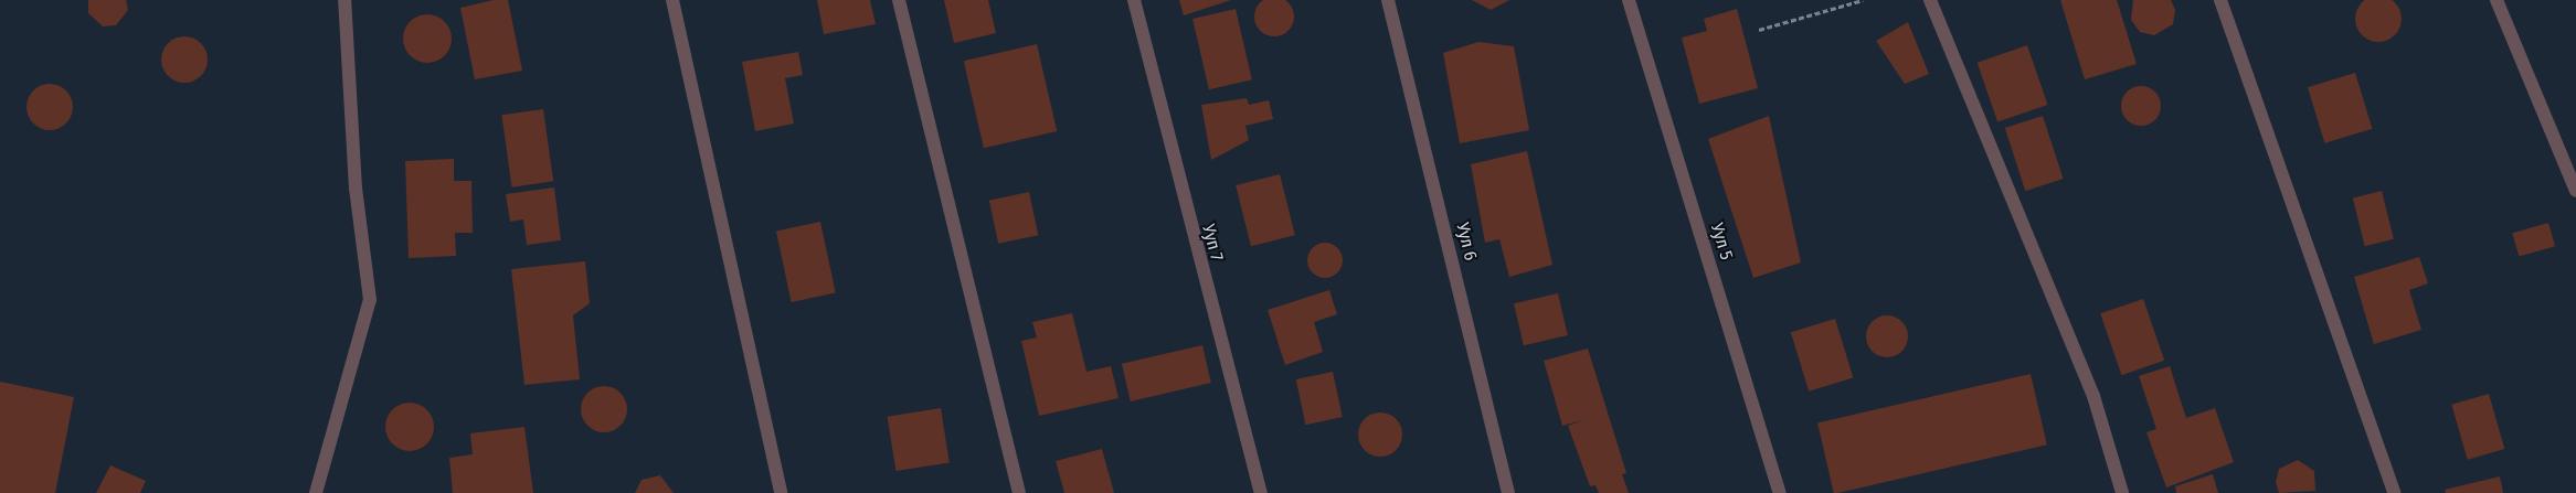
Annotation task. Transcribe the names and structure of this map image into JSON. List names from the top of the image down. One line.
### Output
{"streets":{"street":["Уул 6","Уул 5","Ууп 7"]}}
